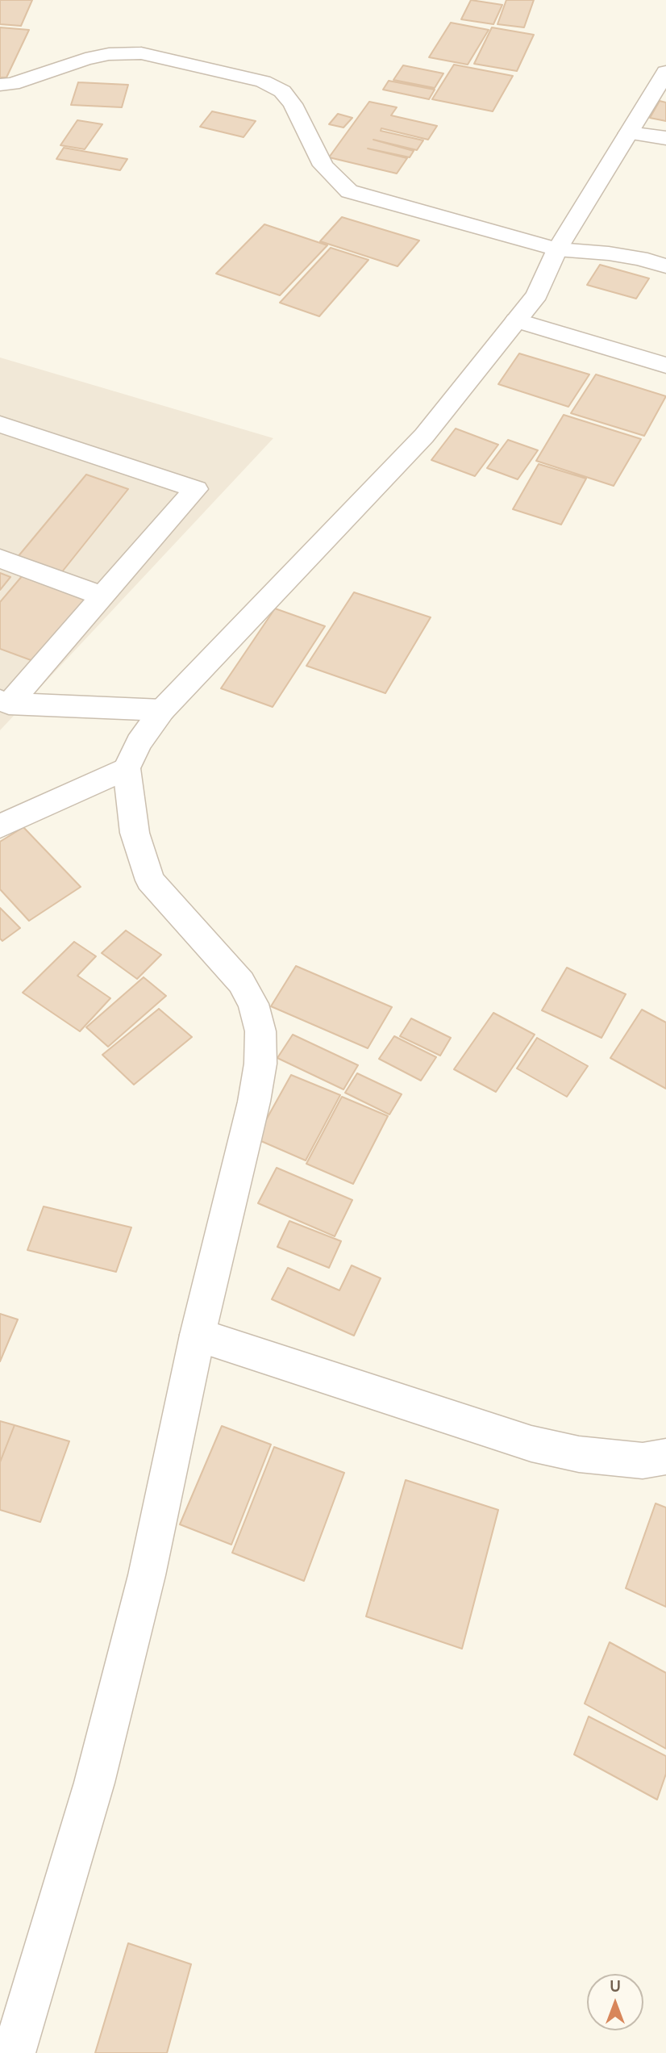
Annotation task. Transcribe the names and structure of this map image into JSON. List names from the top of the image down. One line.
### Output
{"north":"top"}
